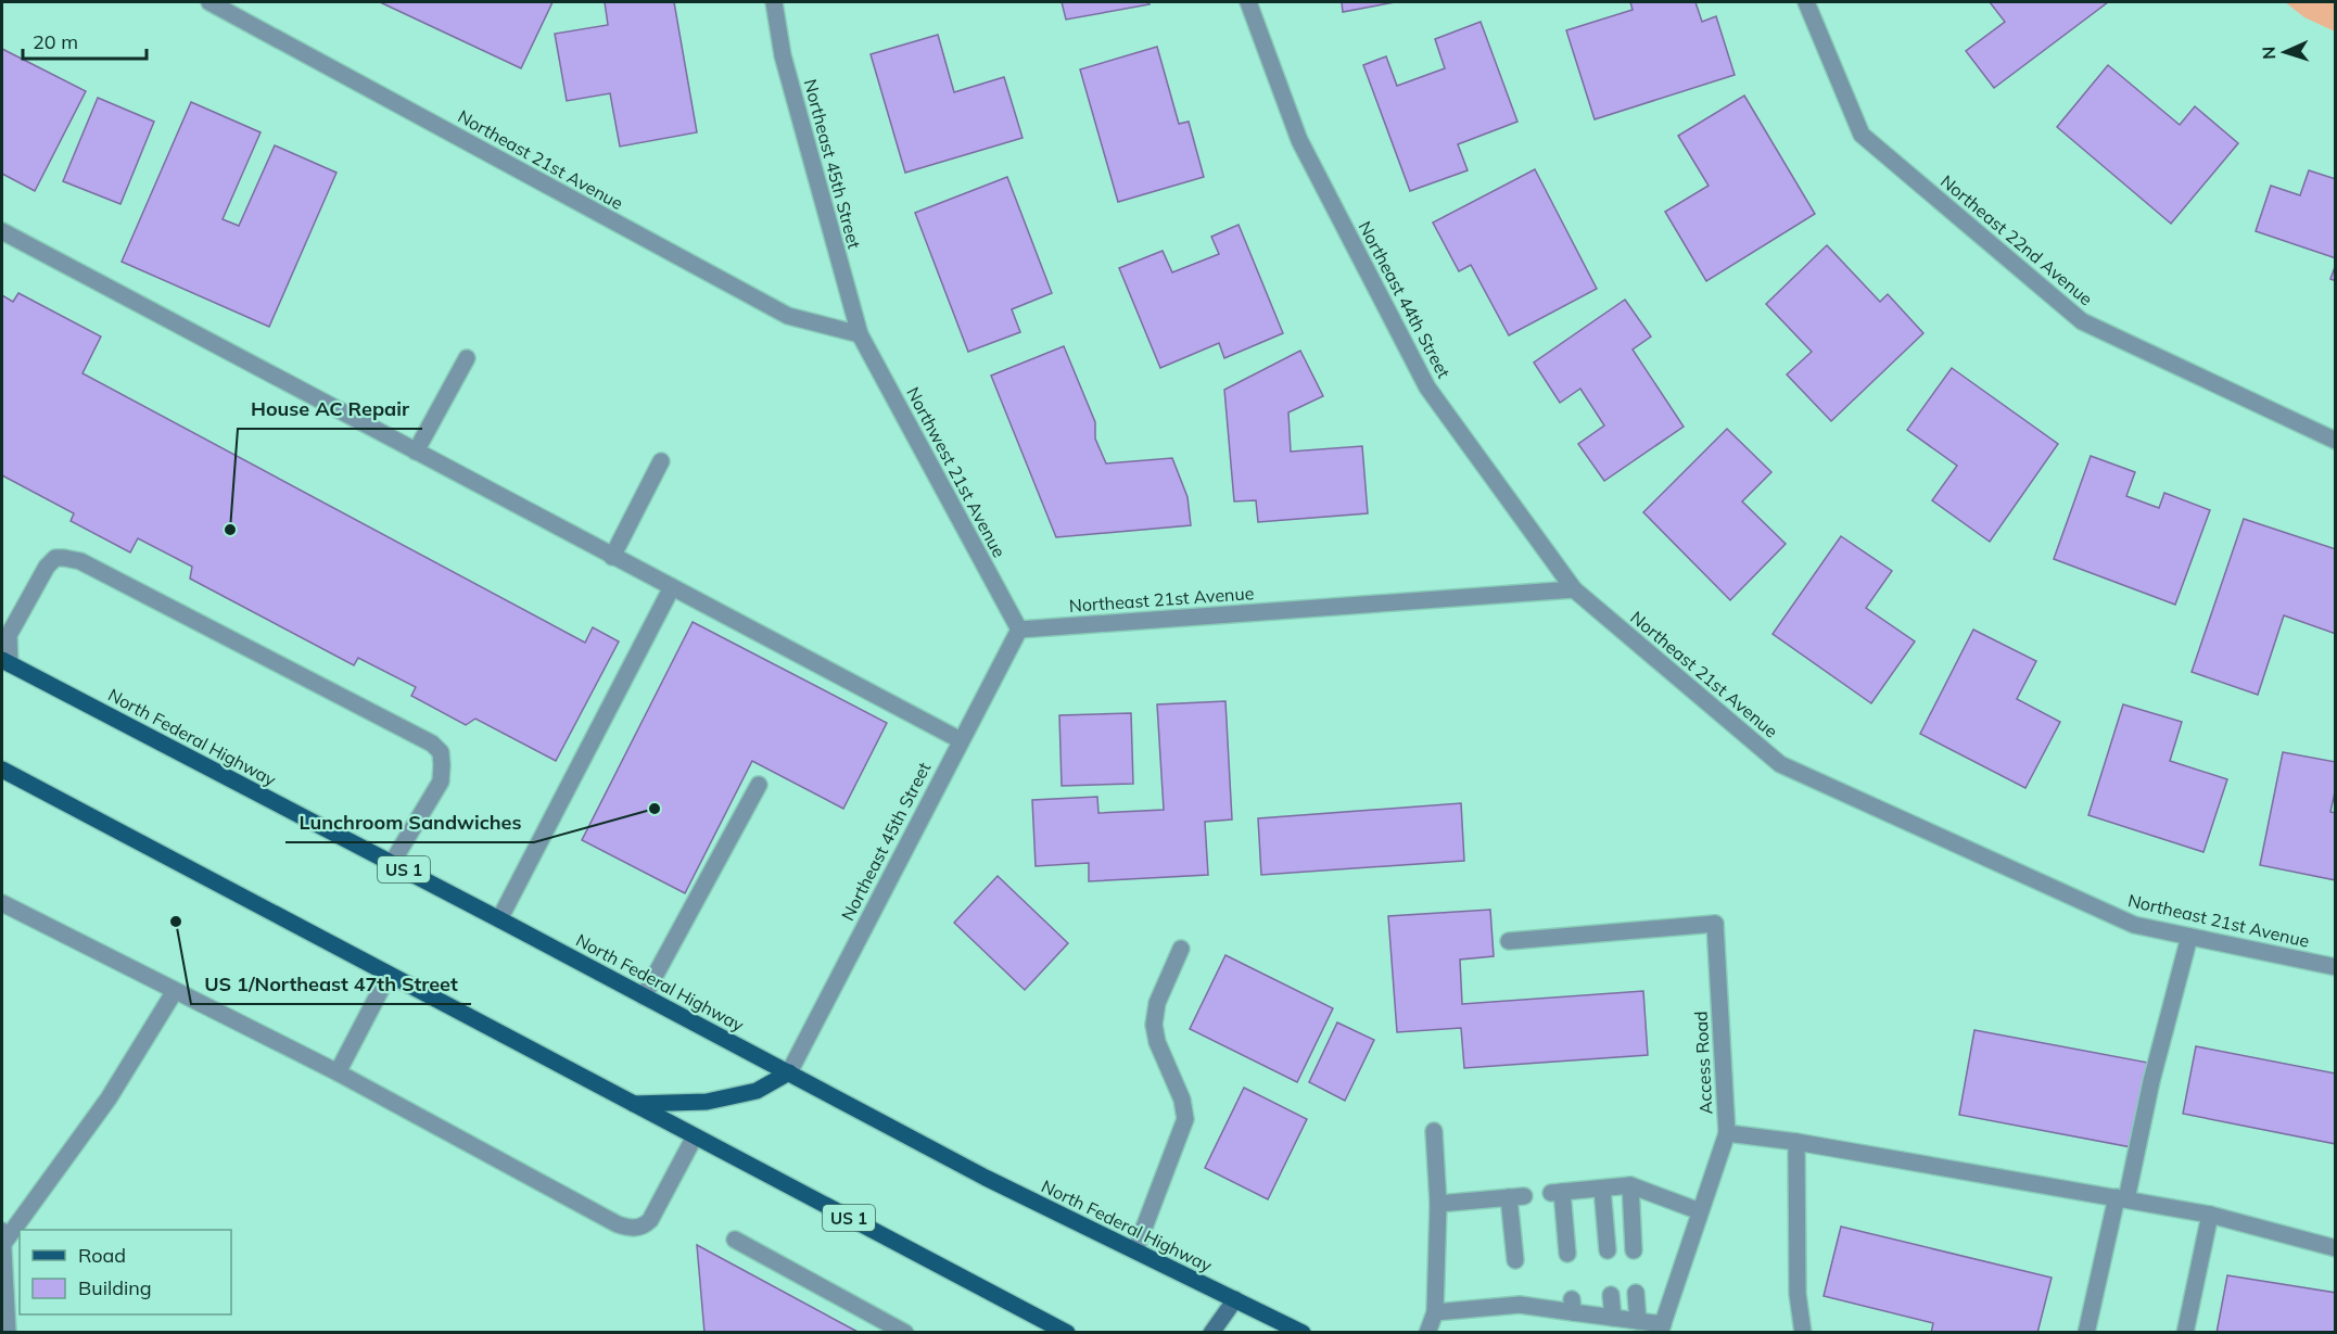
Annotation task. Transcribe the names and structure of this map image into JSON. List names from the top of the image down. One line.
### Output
{"streets":{"main road":["North Federal Highway","US 1"],"street":["Northeast 21st Avenue","Northeast 45th Street","Northeast 22nd Avenue","Northeast 44th Street","Northwest 21st Avenue","Access Road"]},"crossings":[["Northeast 21st Avenue","Northeast 45th Street"],["Northeast 21st Avenue","Northeast 44th Street"],["Northeast 21st Avenue","Northwest 21st Avenue"],["Northeast 45th Street","Northwest 21st Avenue"],["Northeast 45th Street","North Federal Highway"]],"places":["House AC Repair","Lunchroom Sandwiches","US 1/Northeast 47th Street"],"legend":["Road","Building"],"scale_bar":"20 m","north":"left"}
